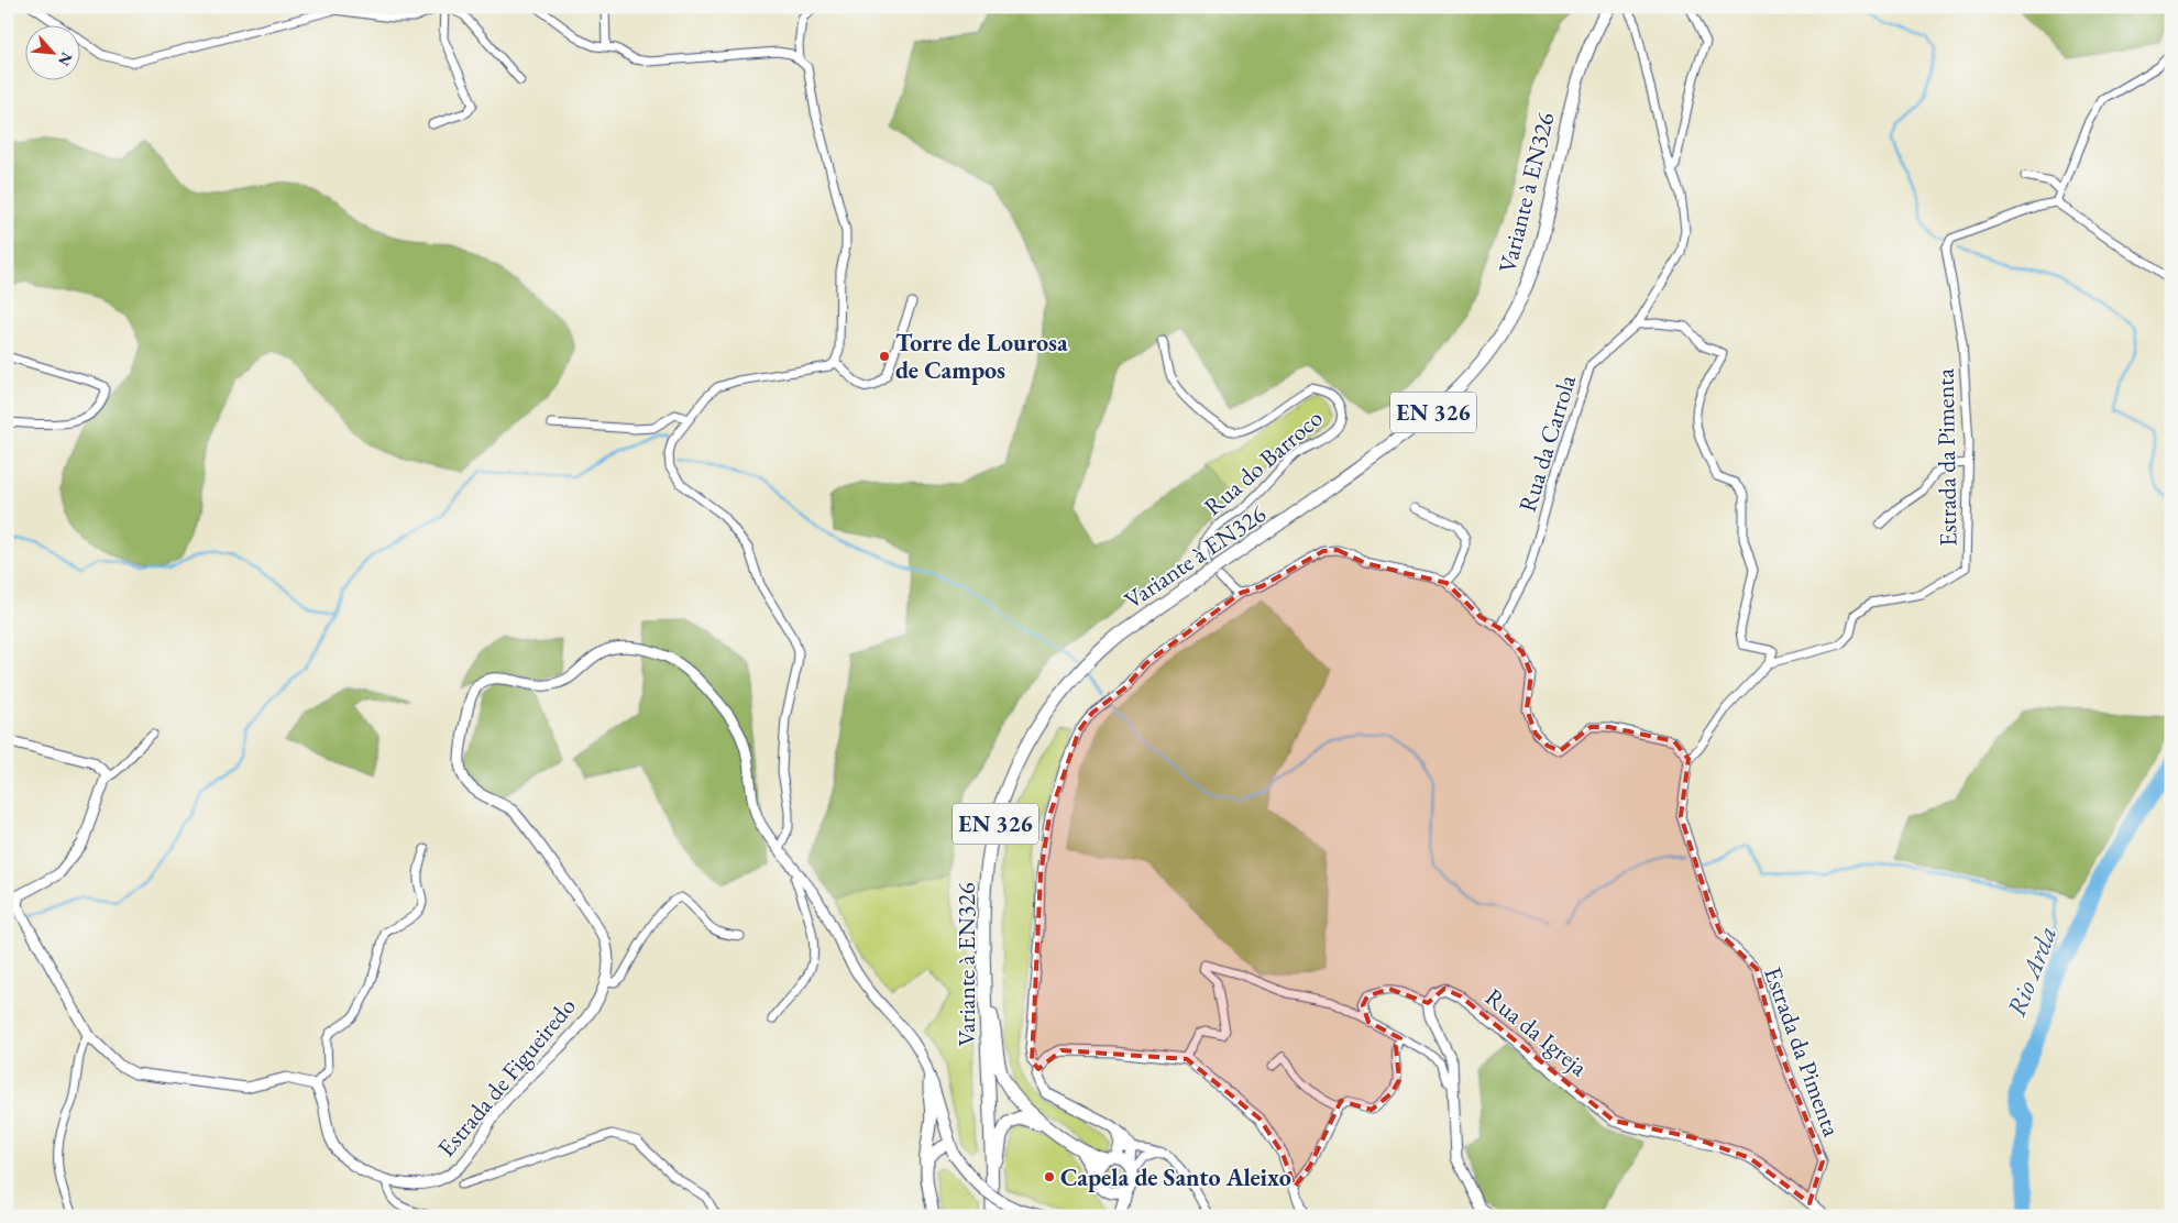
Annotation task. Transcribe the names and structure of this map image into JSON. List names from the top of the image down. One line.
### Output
{"streets":{"main road":["Variante à EN326","EN 326","Estrada de Figueiredo"],"street":["Rua da Carrola","Estrada da Pimenta","Rua do Barroco","Rua da Igreja"]},"crossings":[["Estrada da Pimenta","Rua da Igreja"]],"water":["Rio Arda"],"places":["Torre de Lourosa de Campos","Capela de Santo Aleixo"],"north":"bottom right"}
